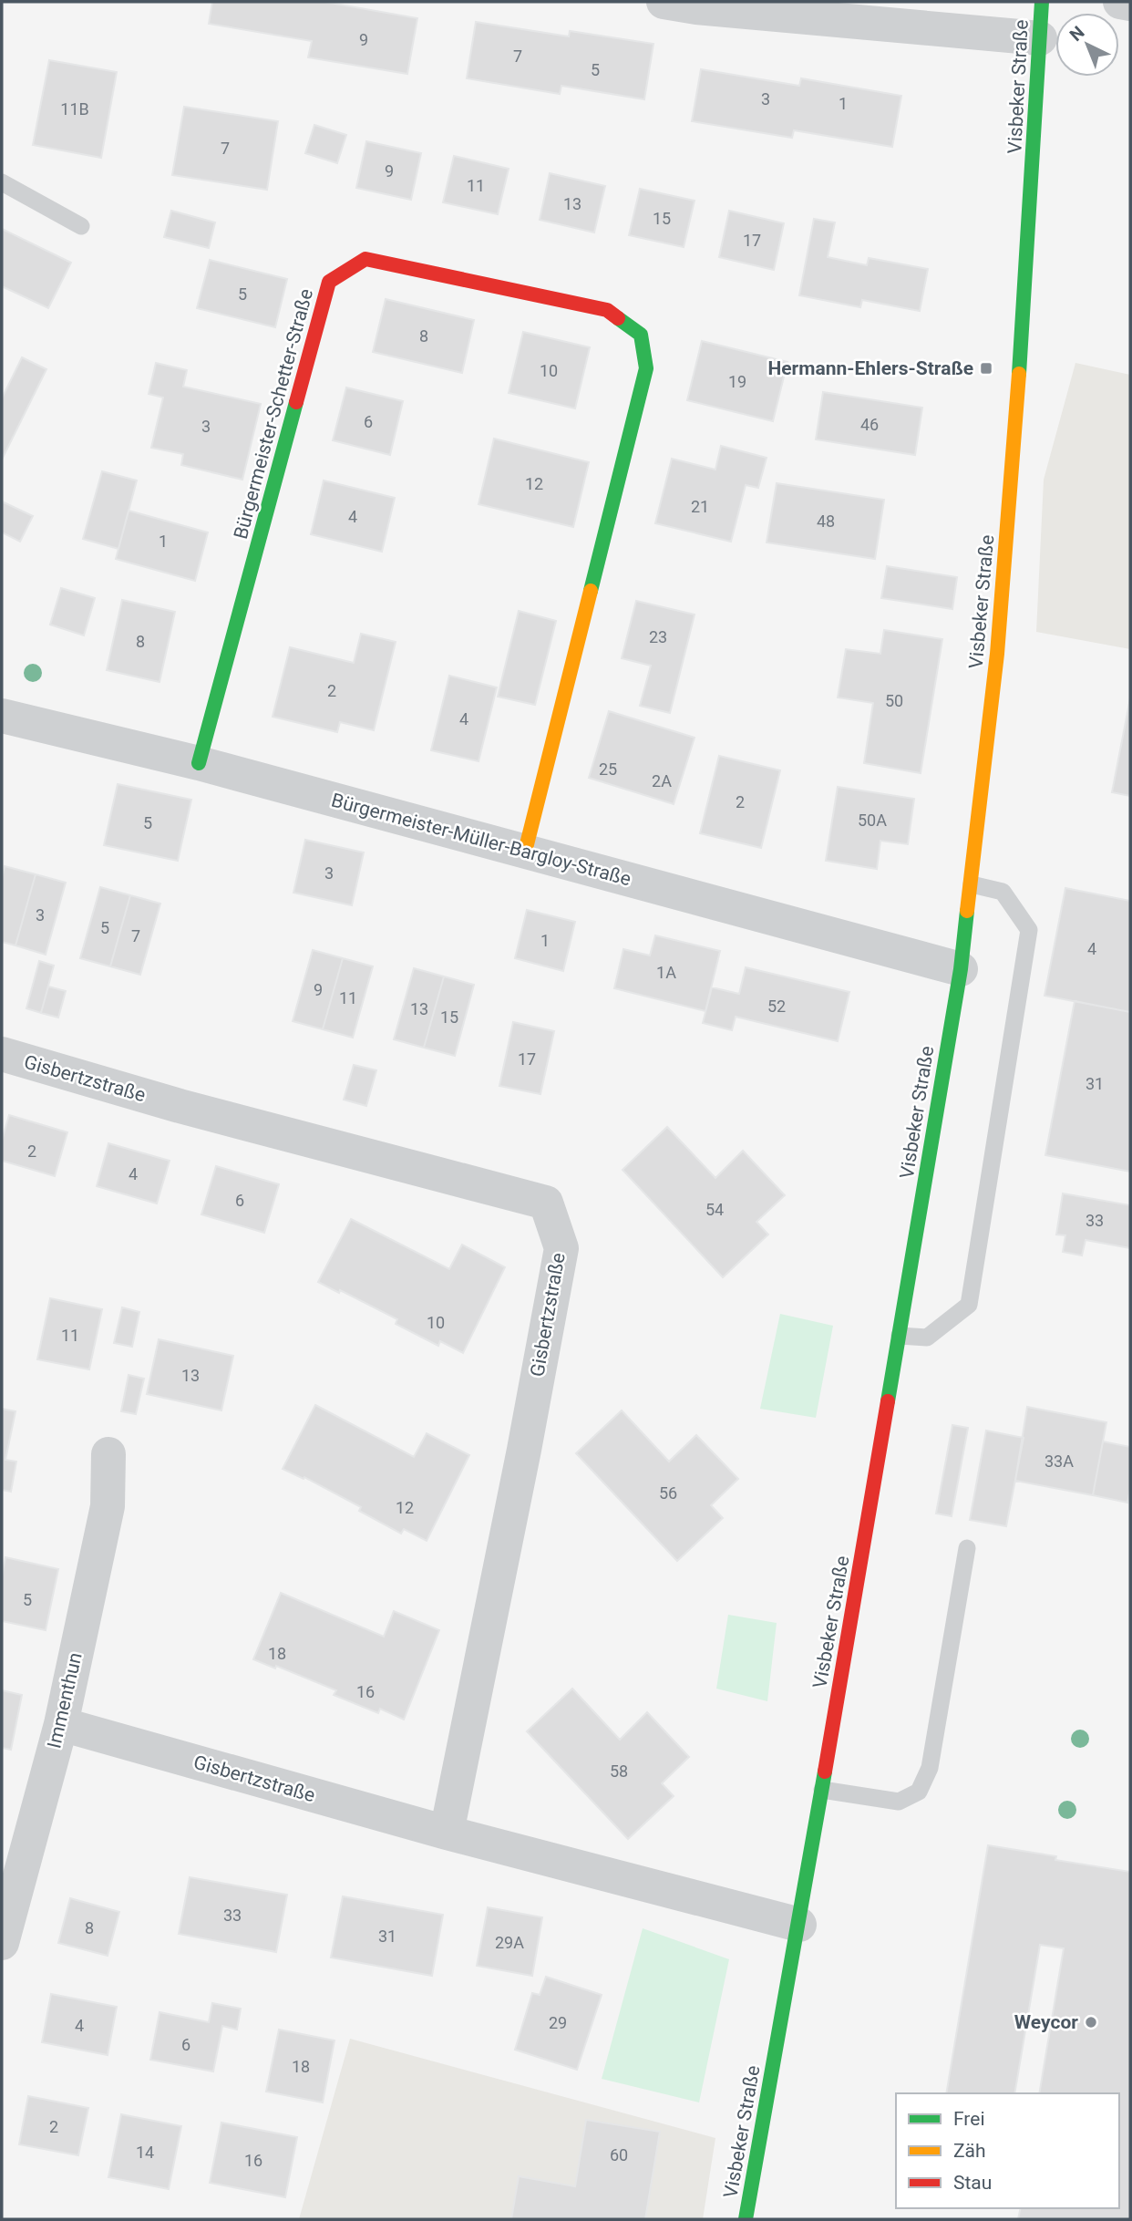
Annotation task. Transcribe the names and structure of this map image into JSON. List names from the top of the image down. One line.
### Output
{"streets":{"street":["Visbeker Straße","Bürgermeister-Schetter-Straße","Bürgermeister-Müller-Bargloy-Straße","Gisbertzstraße","Immenthun"]},"crossings":[["Visbeker Straße","Bürgermeister-Müller-Bargloy-Straße"],["Visbeker Straße","Gisbertzstraße"],["Bürgermeister-Schetter-Straße","Bürgermeister-Müller-Bargloy-Straße"],["Gisbertzstraße","Immenthun"]],"places":{"transit":["Hermann-Ehlers-Straße"],"other":["Weycor"]},"house_numbers":["9","7","5","3","1","11B","7","9","11","13","15","17","5","8","10","19","6","46","3","12","21","4","48","1","23","8","2","50","4","25","2A","2","50A","5","3","3","5","7","1","4","1A","9","11","52","13","15","17","31","2","4","6","54","33","10","11","13","33A","56","12","5","18","16","58","33","8","31","29A","29","4","6","18","2","14","60","16"],"legend":["Frei","Zäh","Stau"],"north":"top left"}
